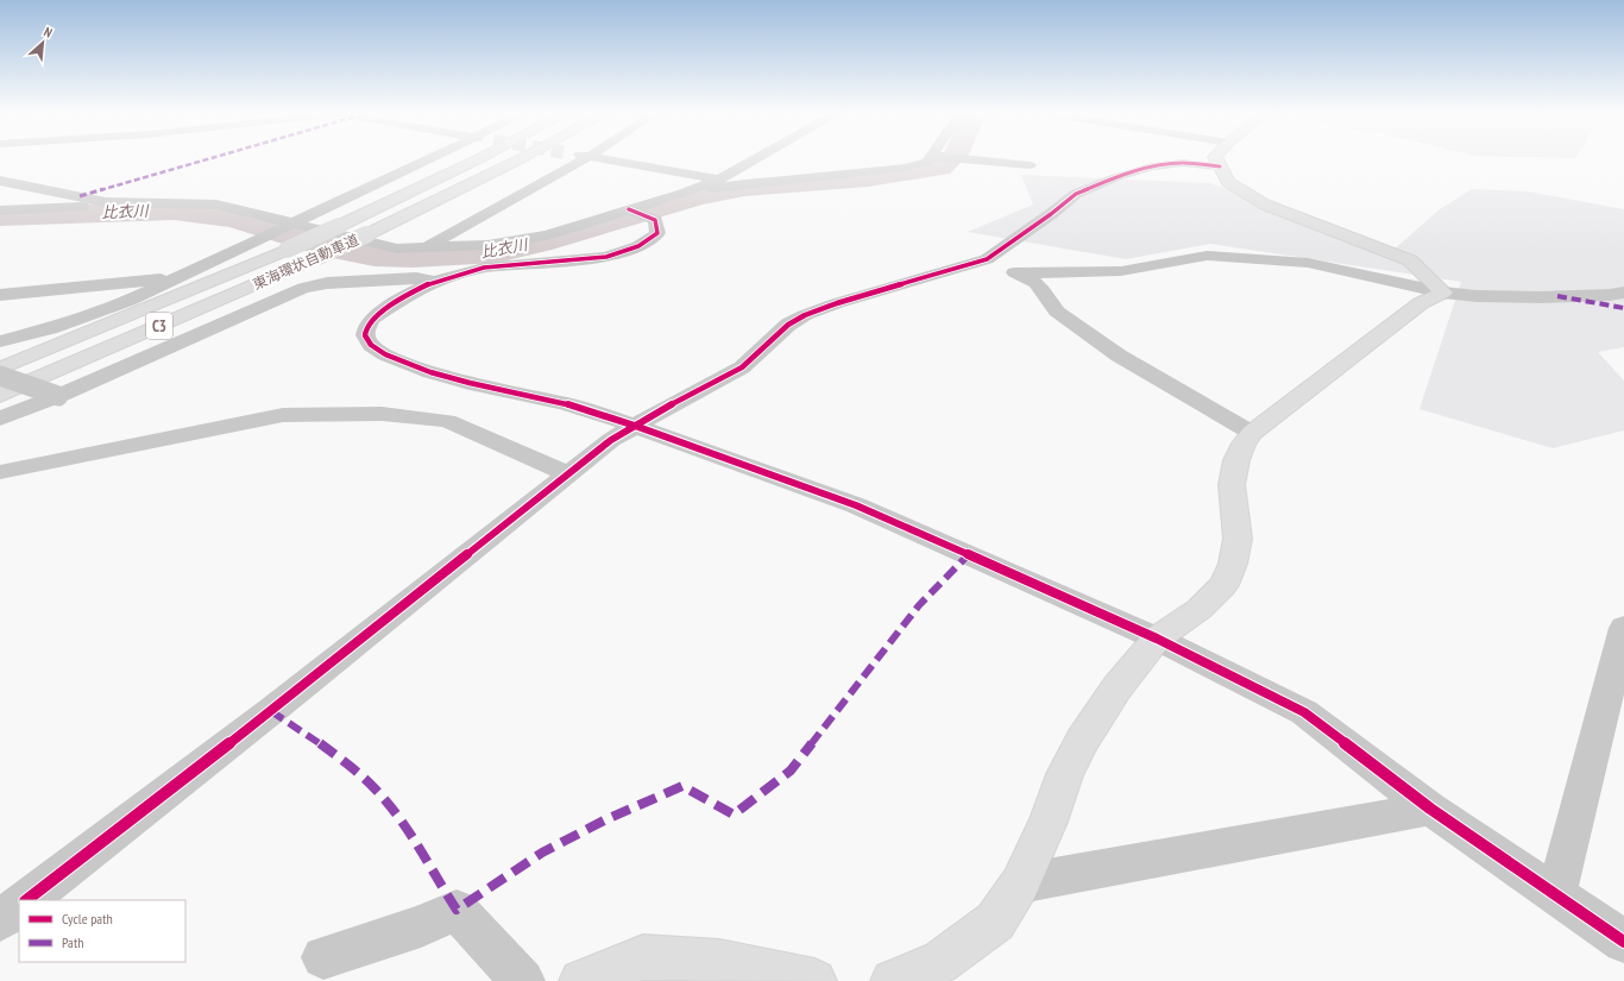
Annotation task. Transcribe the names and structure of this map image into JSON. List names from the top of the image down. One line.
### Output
{"streets":{"main road":["東海環状自動車道","C3"]},"water":["比衣川"],"legend":["Cycle path","Path"],"north":"top right"}
